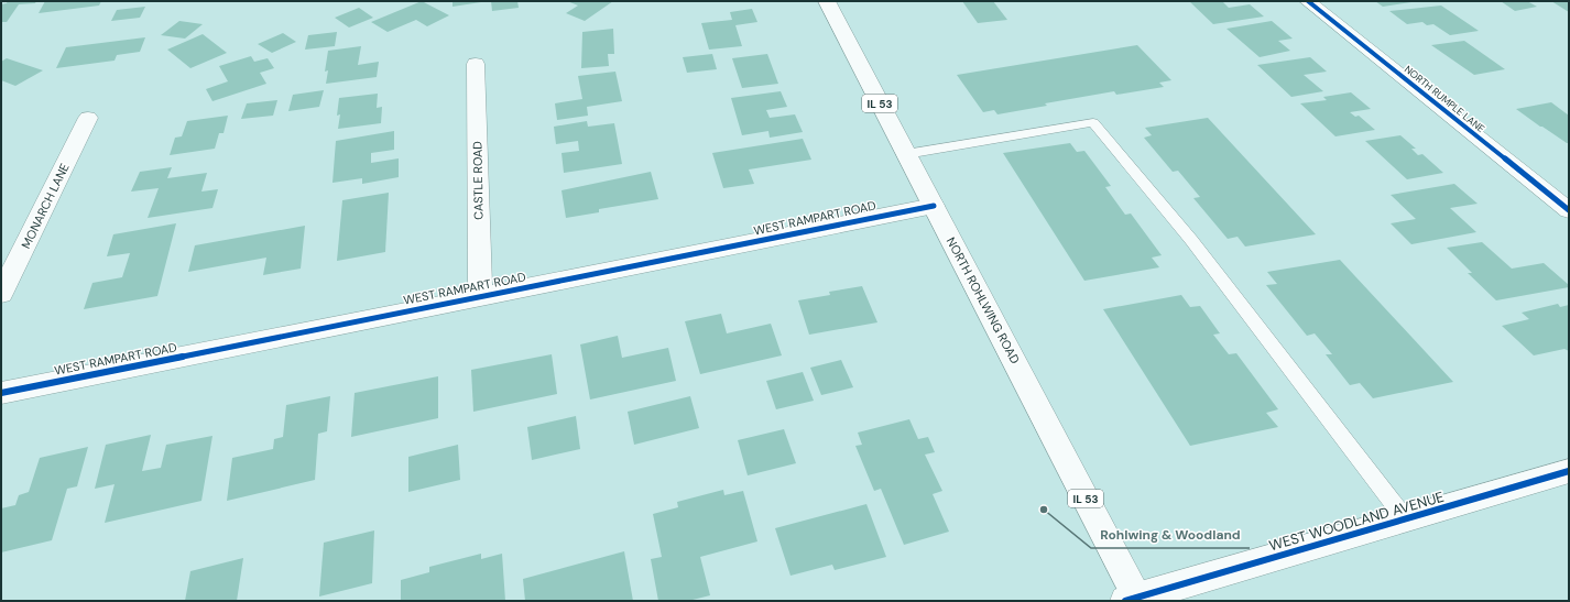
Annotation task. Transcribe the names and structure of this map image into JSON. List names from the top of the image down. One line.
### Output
{"streets":{"street":["NORTH RUMPLE LANE","IL 53","CASTLE ROAD","MONARCH LANE","WEST RAMPART ROAD","NORTH ROHLWING ROAD","WEST WOODLAND AVENUE"]},"crossings":[["CASTLE ROAD","WEST RAMPART ROAD"],["WEST RAMPART ROAD","NORTH ROHLWING ROAD"],["NORTH ROHLWING ROAD","WEST WOODLAND AVENUE"]],"places":["Rohlwing & Woodland"]}
